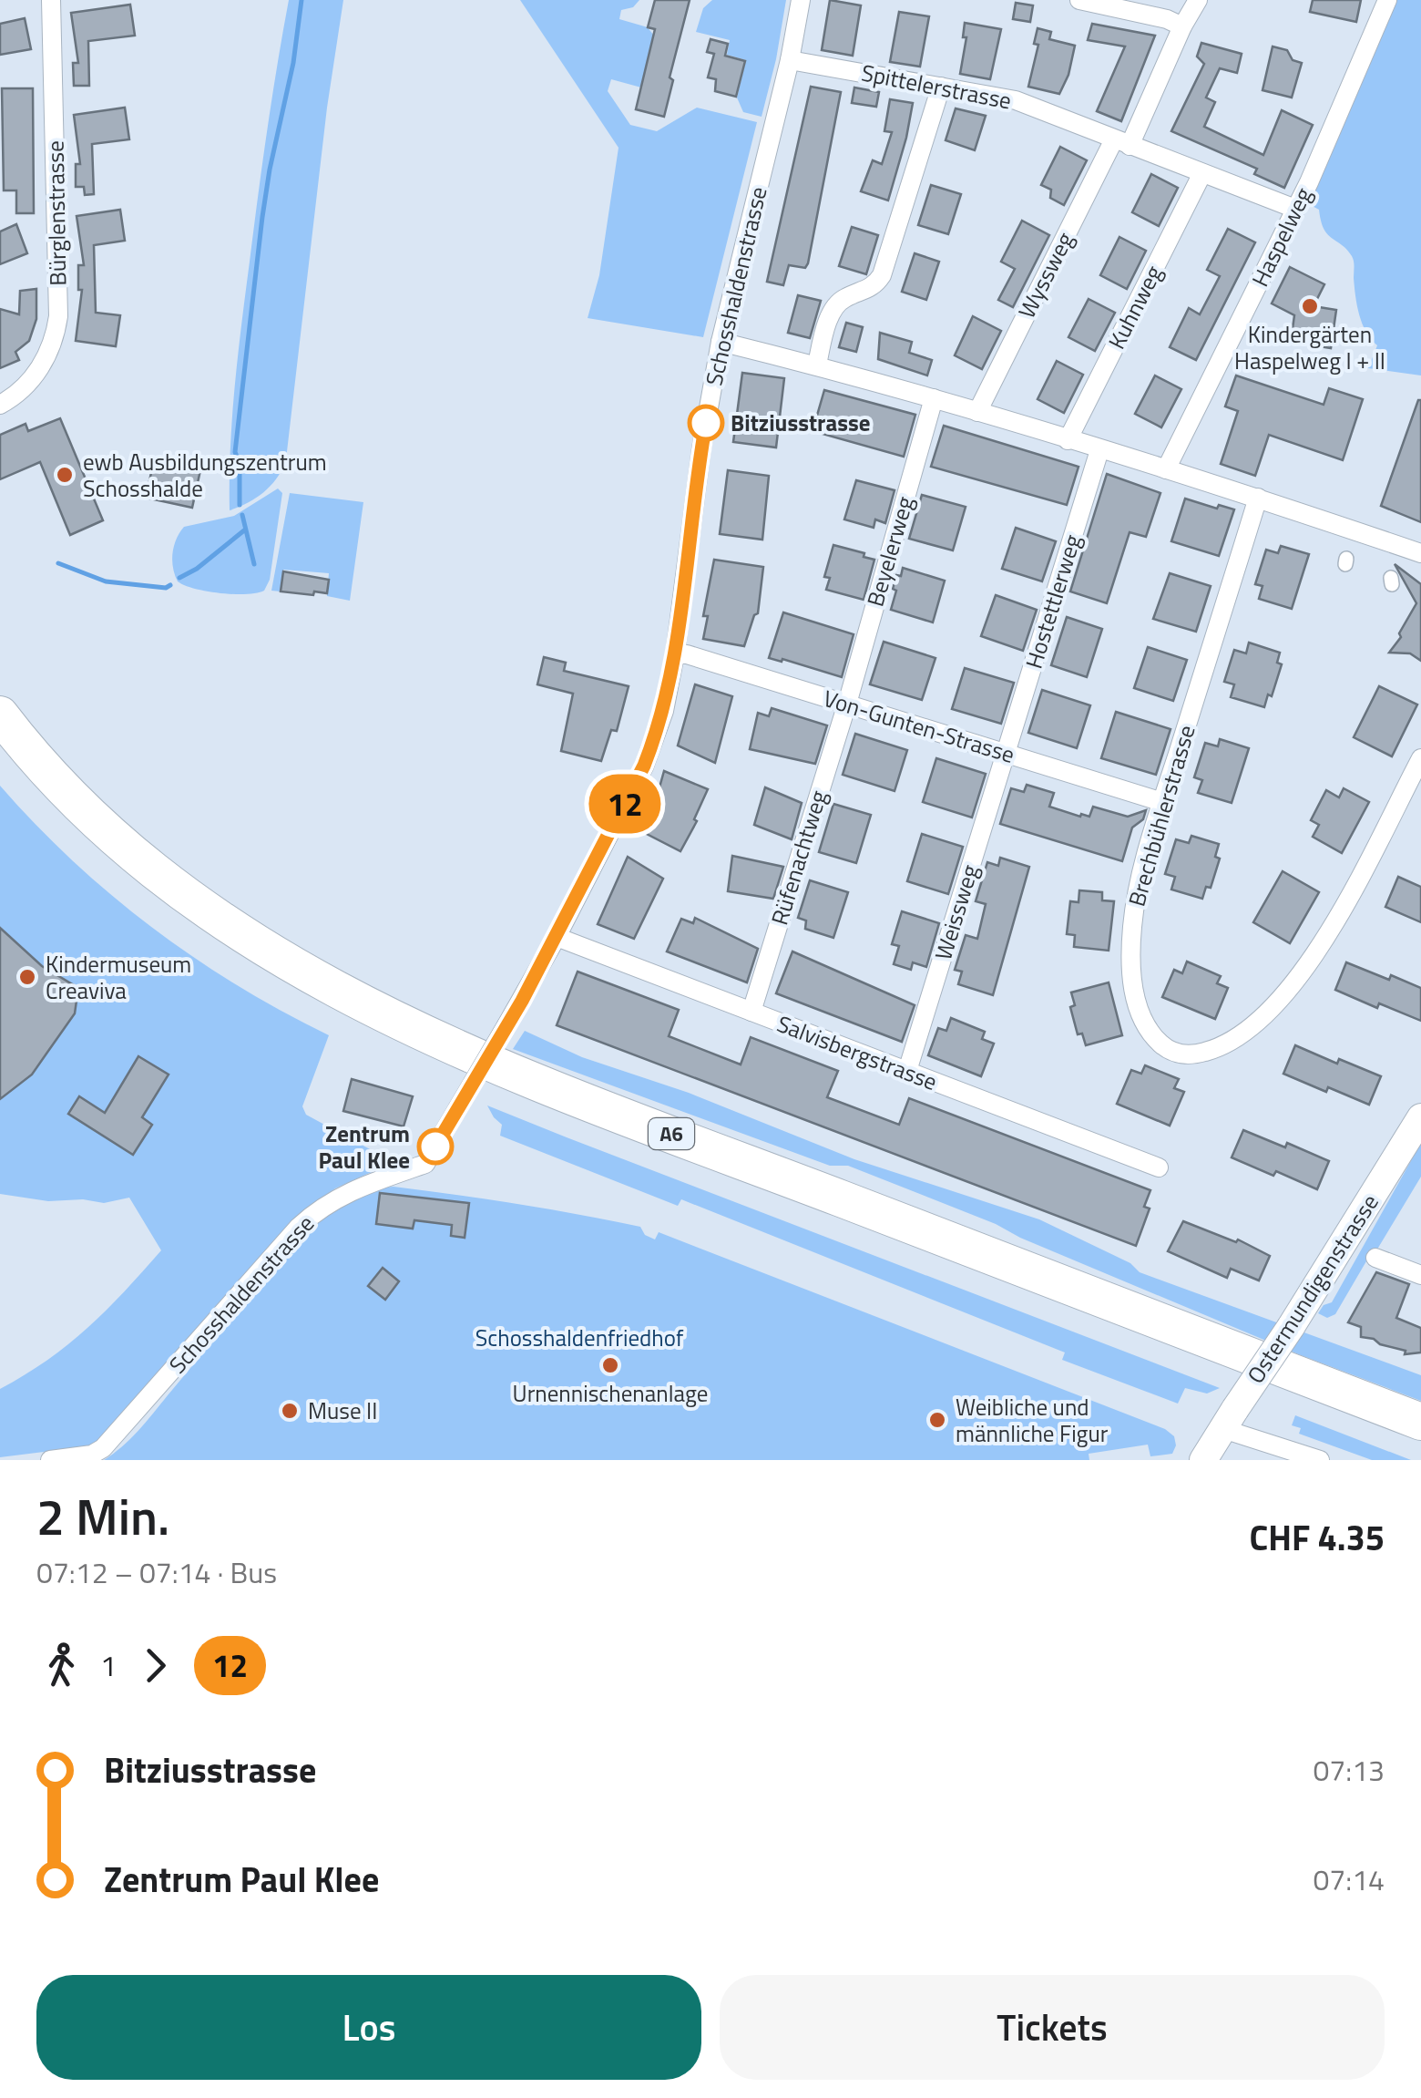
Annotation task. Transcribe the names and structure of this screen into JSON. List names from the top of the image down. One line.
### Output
{"streets":{"highway":["A6"],"main road":["Ostermundigenstrasse"],"street":["Spittelerstrasse","Bürglenstrasse","Haspelweg","Wyssweg","Schosshaldenstrasse","Kuhnweg","Beyelerweg","Hostettlerweg","Von-Gunten-Strasse","Brechbühlerstrasse","Rüfenachtweg","Weissweg","Salvisbergstrasse"]},"crossings":[["Spittelerstrasse","Haspelweg"],["Spittelerstrasse","Wyssweg"],["Spittelerstrasse","Schosshaldenstrasse"],["Spittelerstrasse","Kuhnweg"],["Schosshaldenstrasse","Von-Gunten-Strasse"],["Schosshaldenstrasse","Salvisbergstrasse"],["Beyelerweg","Von-Gunten-Strasse"],["Beyelerweg","Rüfenachtweg"],["Hostettlerweg","Von-Gunten-Strasse"],["Hostettlerweg","Weissweg"],["Von-Gunten-Strasse","Brechbühlerstrasse"],["Von-Gunten-Strasse","Rüfenachtweg"],["Von-Gunten-Strasse","Weissweg"],["Rüfenachtweg","Salvisbergstrasse"],["Weissweg","Salvisbergstrasse"]],"parks":["Schosshaldenfriedhof"],"places":["Kindergärten Haspelweg I + II","Bitziusstrasse","ewb Ausbildungszentrum Schosshalde","Kindermuseum Creaviva","Zentrum Paul Klee","Urnennischenanlage","Muse II","Weibliche und männliche Figur"],"lines":["bus line 12"],"page":{"on_map":"12","heading":["2 Min.","07:12 – 07:14 · Bus","CHF 4.35"],"legs":["1","12"],"list":[{"name":"Bitziusstrasse","value":"07:13"},{"name":"Zentrum Paul Klee","value":"07:14"}],"buttons":["Los","Tickets"]}}
